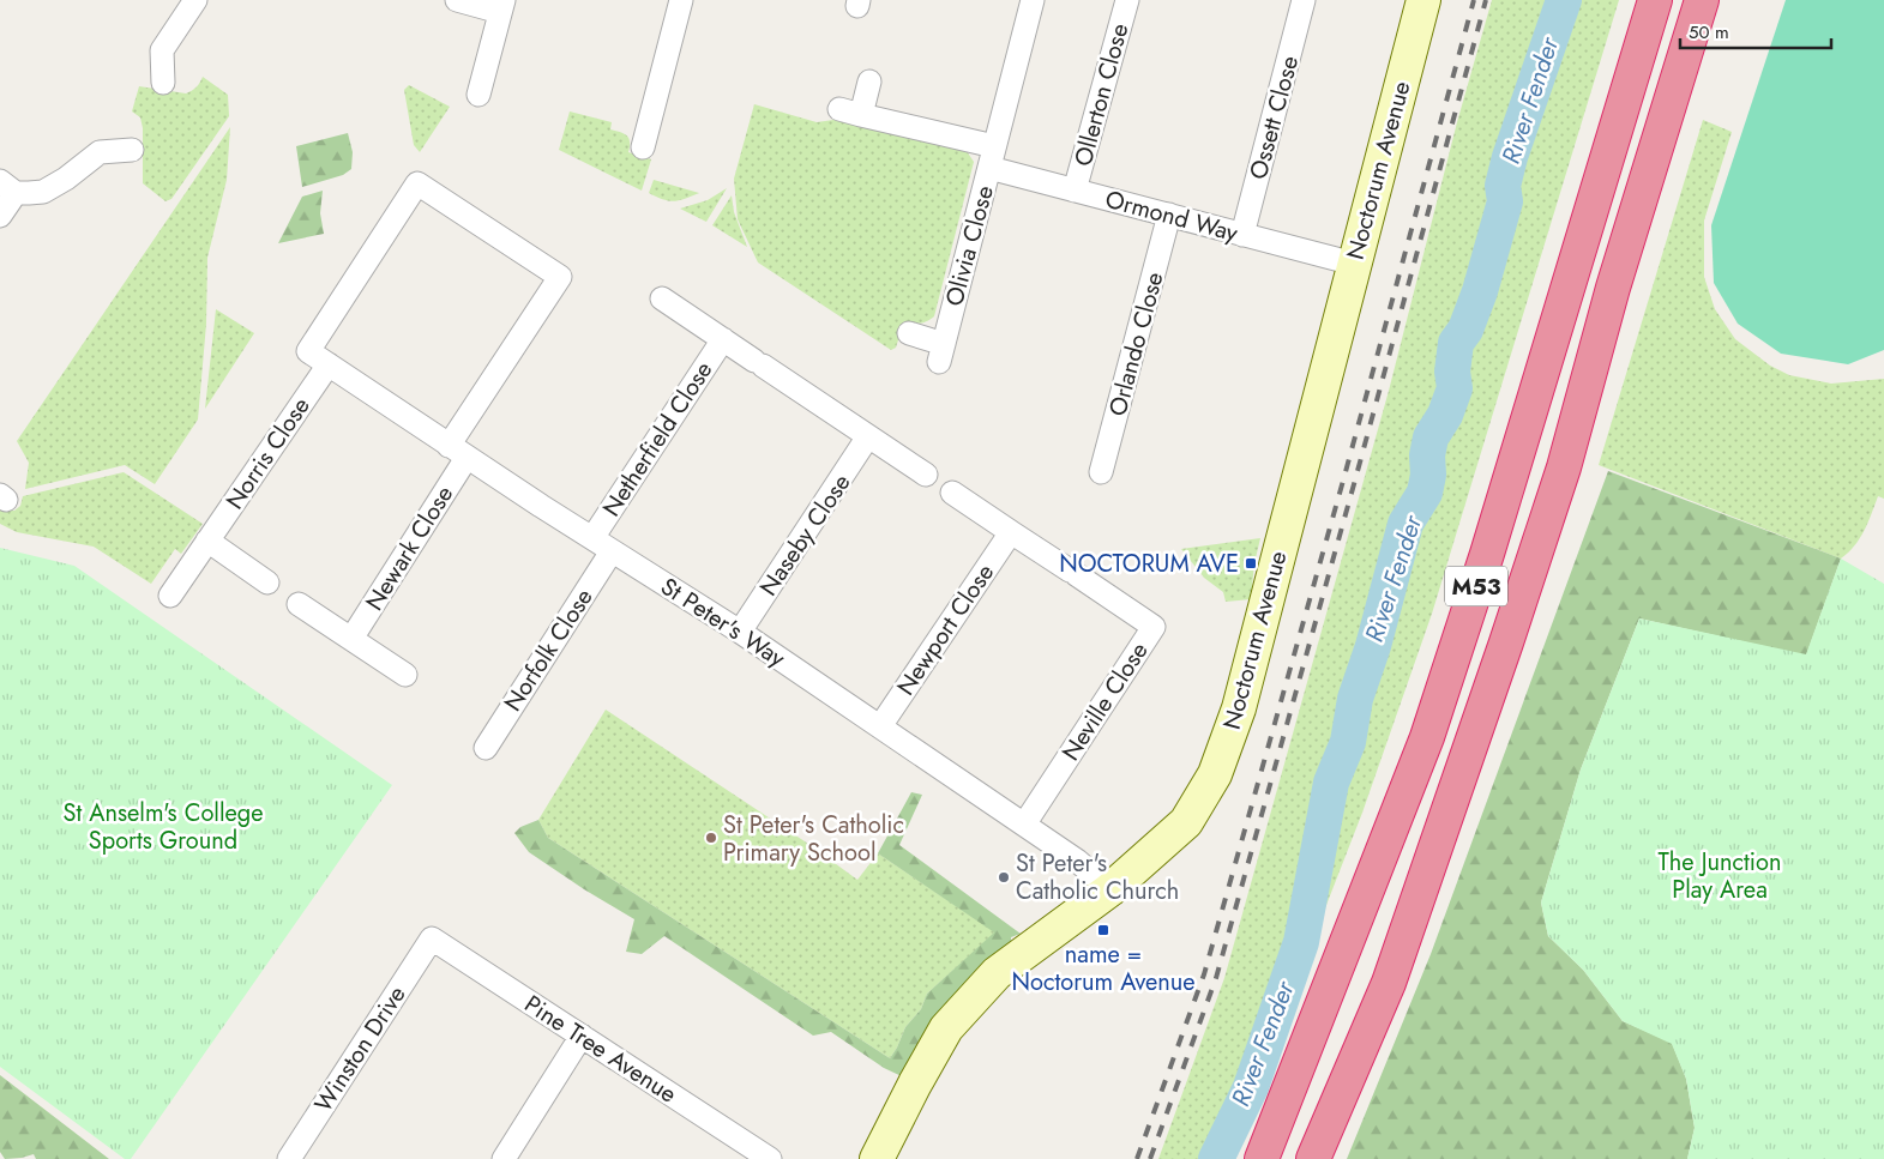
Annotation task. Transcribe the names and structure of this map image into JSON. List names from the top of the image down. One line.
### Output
{"streets":{"highway":["M53"],"street":["Ollerton Close","Ossett Close","Noctorum Avenue","Ormond Way","Olivia Close","Orlando Close","Netherfield Close","Norris Close","Naseby Close","Newark Close","St Peter's Way","Newport Close","Norfolk Close","Neville Close","Winston Drive","Pine Tree Avenue"]},"crossings":[["Ollerton Close","Ormond Way"],["Ossett Close","Ormond Way"],["Noctorum Avenue","Ormond Way"],["Noctorum Avenue","St Peter's Way"],["Ormond Way","Olivia Close"],["Ormond Way","Orlando Close"],["Netherfield Close","Naseby Close"],["Netherfield Close","St Peter's Way"],["Norris Close","Newark Close"],["Norris Close","St Peter's Way"],["Naseby Close","St Peter's Way"],["Newark Close","St Peter's Way"],["St Peter's Way","Newport Close"],["St Peter's Way","Norfolk Close"],["St Peter's Way","Neville Close"],["Newport Close","Neville Close"],["Winston Drive","Pine Tree Avenue"]],"water":["River Fender"],"parks":["St Anselm's College Sports Ground","The Junction Play Area"],"places":{"transit":["NOCTORUM AVE","name = Noctorum Avenue"],"other":["St Peter's Catholic Primary School","St Peter's Catholic Church"]},"scale_bar":"50 m"}
